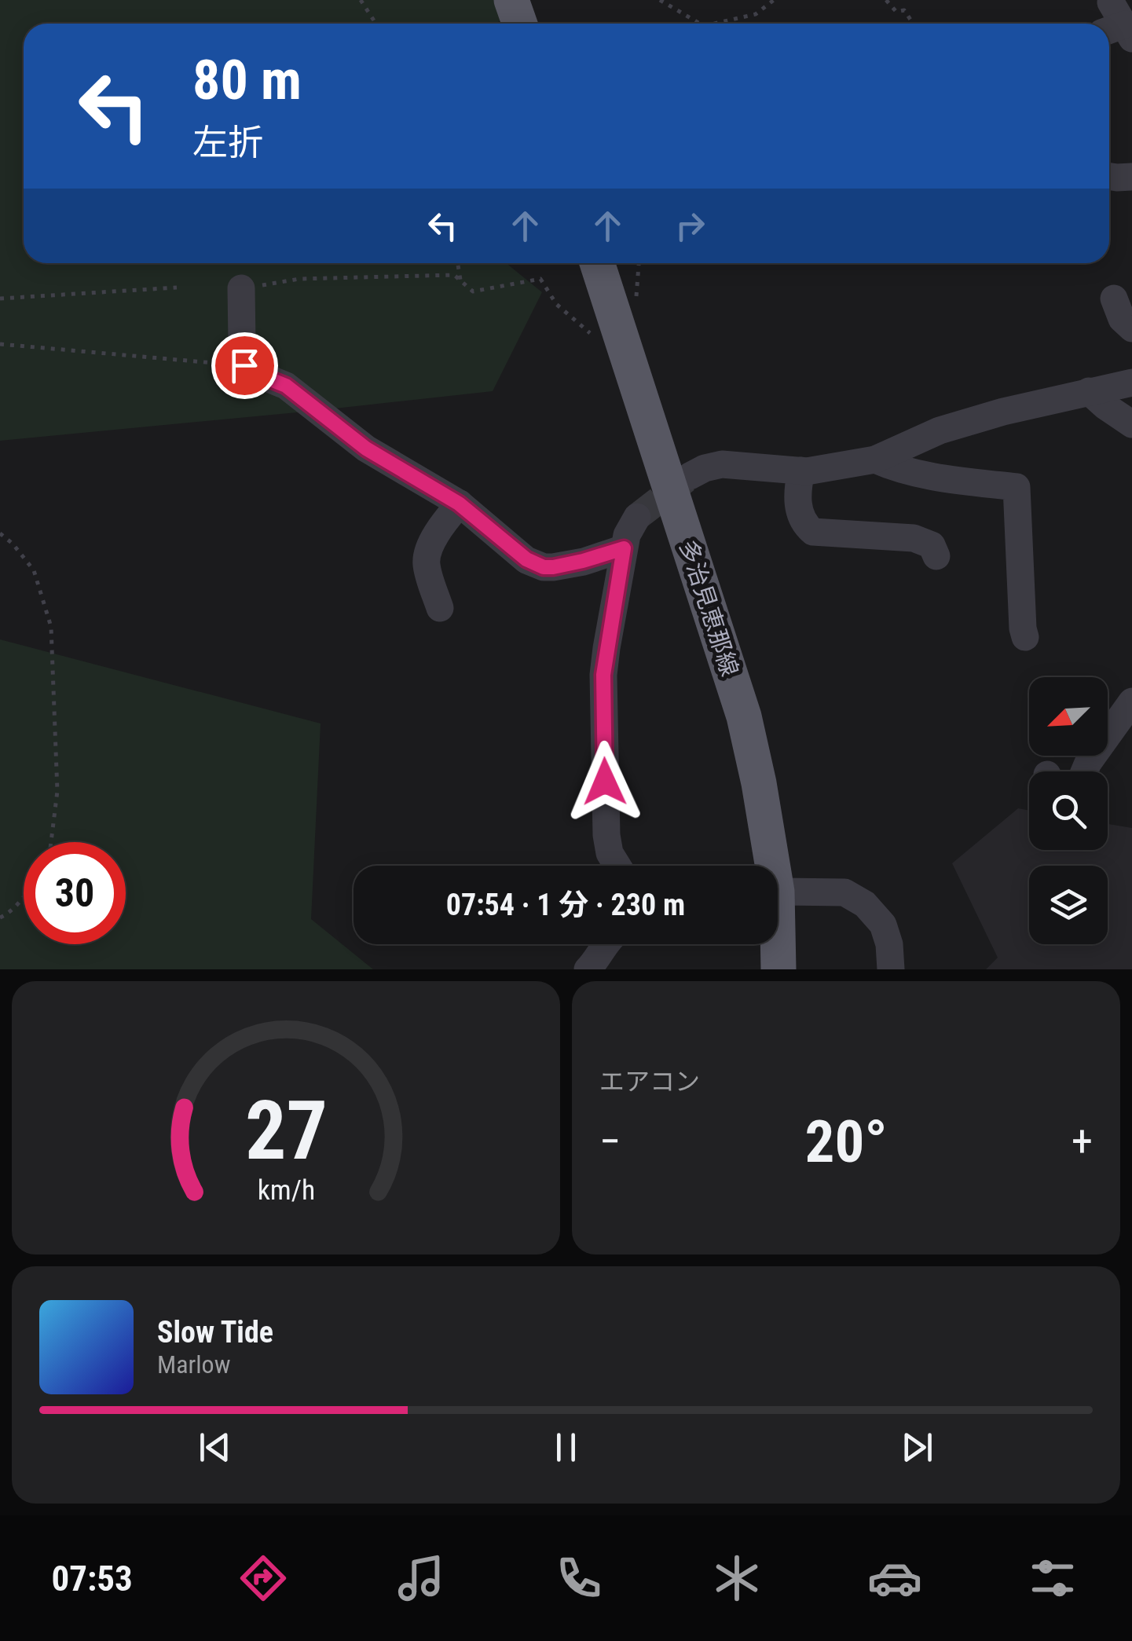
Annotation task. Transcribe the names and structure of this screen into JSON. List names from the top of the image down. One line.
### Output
{"streets":{"main road":["多治見恵那線"]},"north":"bottom left","page":{"turn":["80 m","左折"],"limit":"30","trip":"07:54 · 1 分 · 230 m","tile":"エアコン","heat":["−","20°","+"],"song":["Slow Tide","Marlow"],"tabs":"07:53","gauge":["27","km/h"]}}
